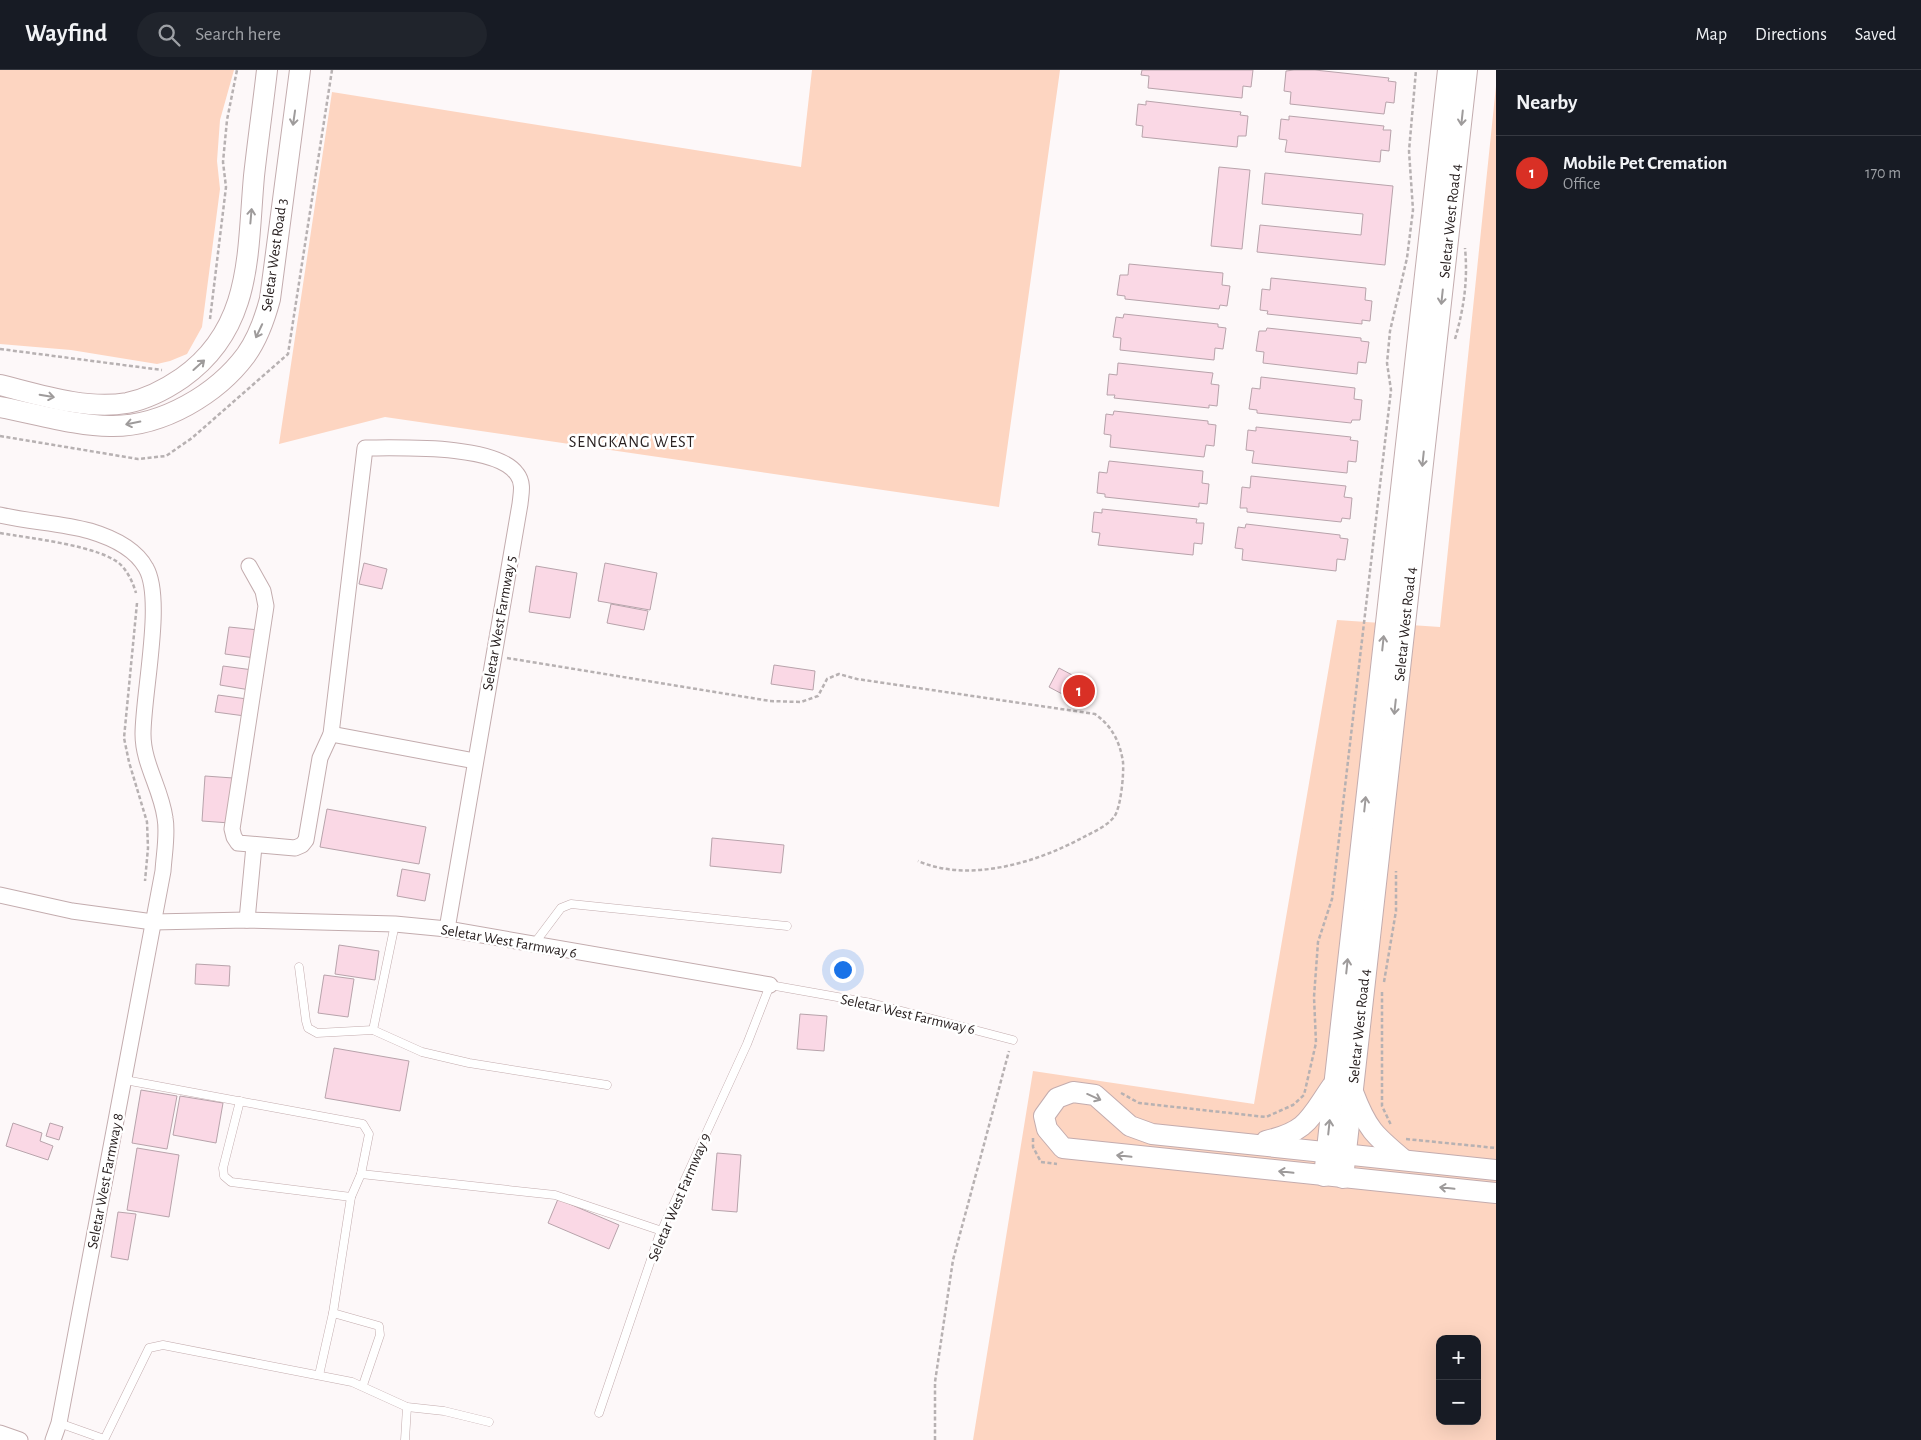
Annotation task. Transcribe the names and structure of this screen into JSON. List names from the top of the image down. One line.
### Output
{"streets":{"main road":["Seletar West Road 4","Seletar West Road 3"],"street":["Seletar West Farmway 5","Seletar West Farmway 6","Seletar West Farmway 8"],"lane":["Seletar West Farmway 9"]},"crossings":[["Seletar West Farmway 5","Seletar West Farmway 6"],["Seletar West Farmway 6","Seletar West Farmway 8"],["Seletar West Farmway 6","Seletar West Farmway 9"]],"districts":["SENGKANG WEST"],"page":{"header":"Wayfind","search":"Search here","nav":["Map","Directions","Saved"],"heading":"Nearby","list":[{"mark":"1","name":"Mobile Pet Cremation","note":"Office","value":"170 m"}],"pins":"1","map_buttons":["+","−"]}}
